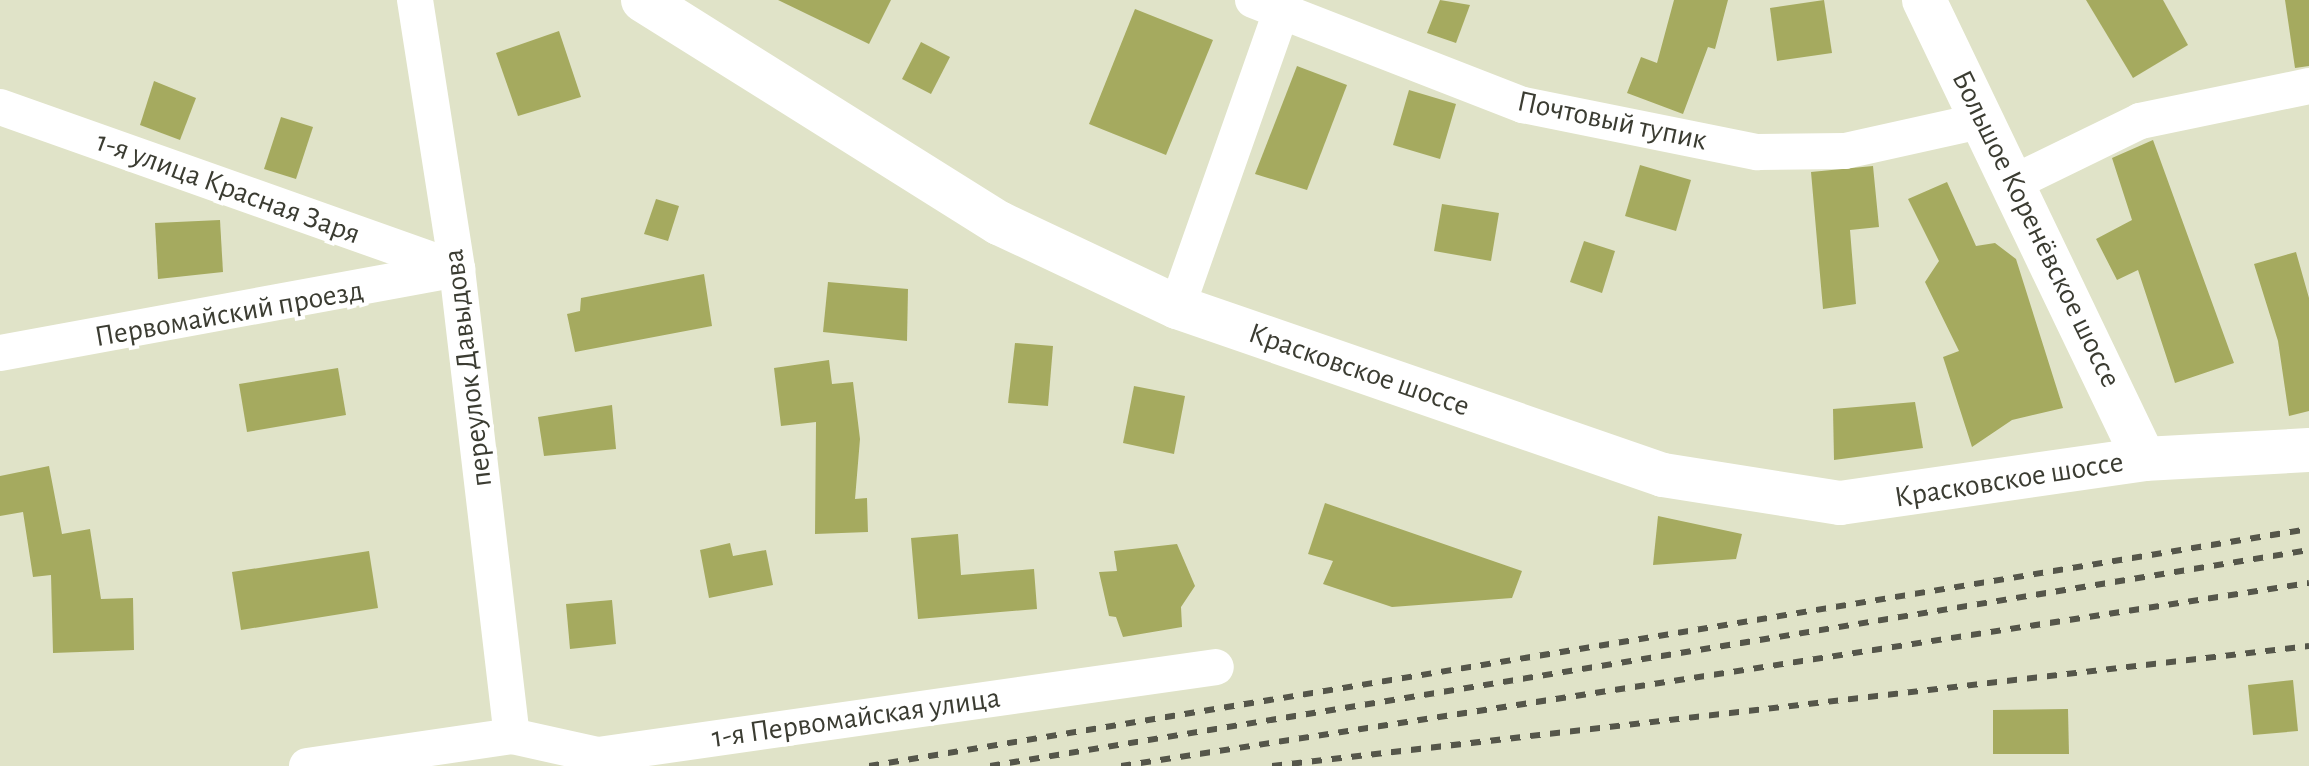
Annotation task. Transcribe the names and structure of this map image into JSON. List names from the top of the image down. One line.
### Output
{"streets":{"main road":["Большое Коренёвское шоссе","Красковское шоссе"],"street":["Почтовый тупик","1-я улица Красная Заря","Первомайский проезд","переулок Давыдова","1-я Первомайская улица"]},"crossings":[["Почтовый тупик","Большое Коренёвское шоссе"],["1-я улица Красная Заря","Первомайский проезд"],["1-я улица Красная Заря","переулок Давыдова"],["Большое Коренёвское шоссе","Красковское шоссе"],["Первомайский проезд","переулок Давыдова"],["переулок Давыдова","1-я Первомайская улица"]]}
